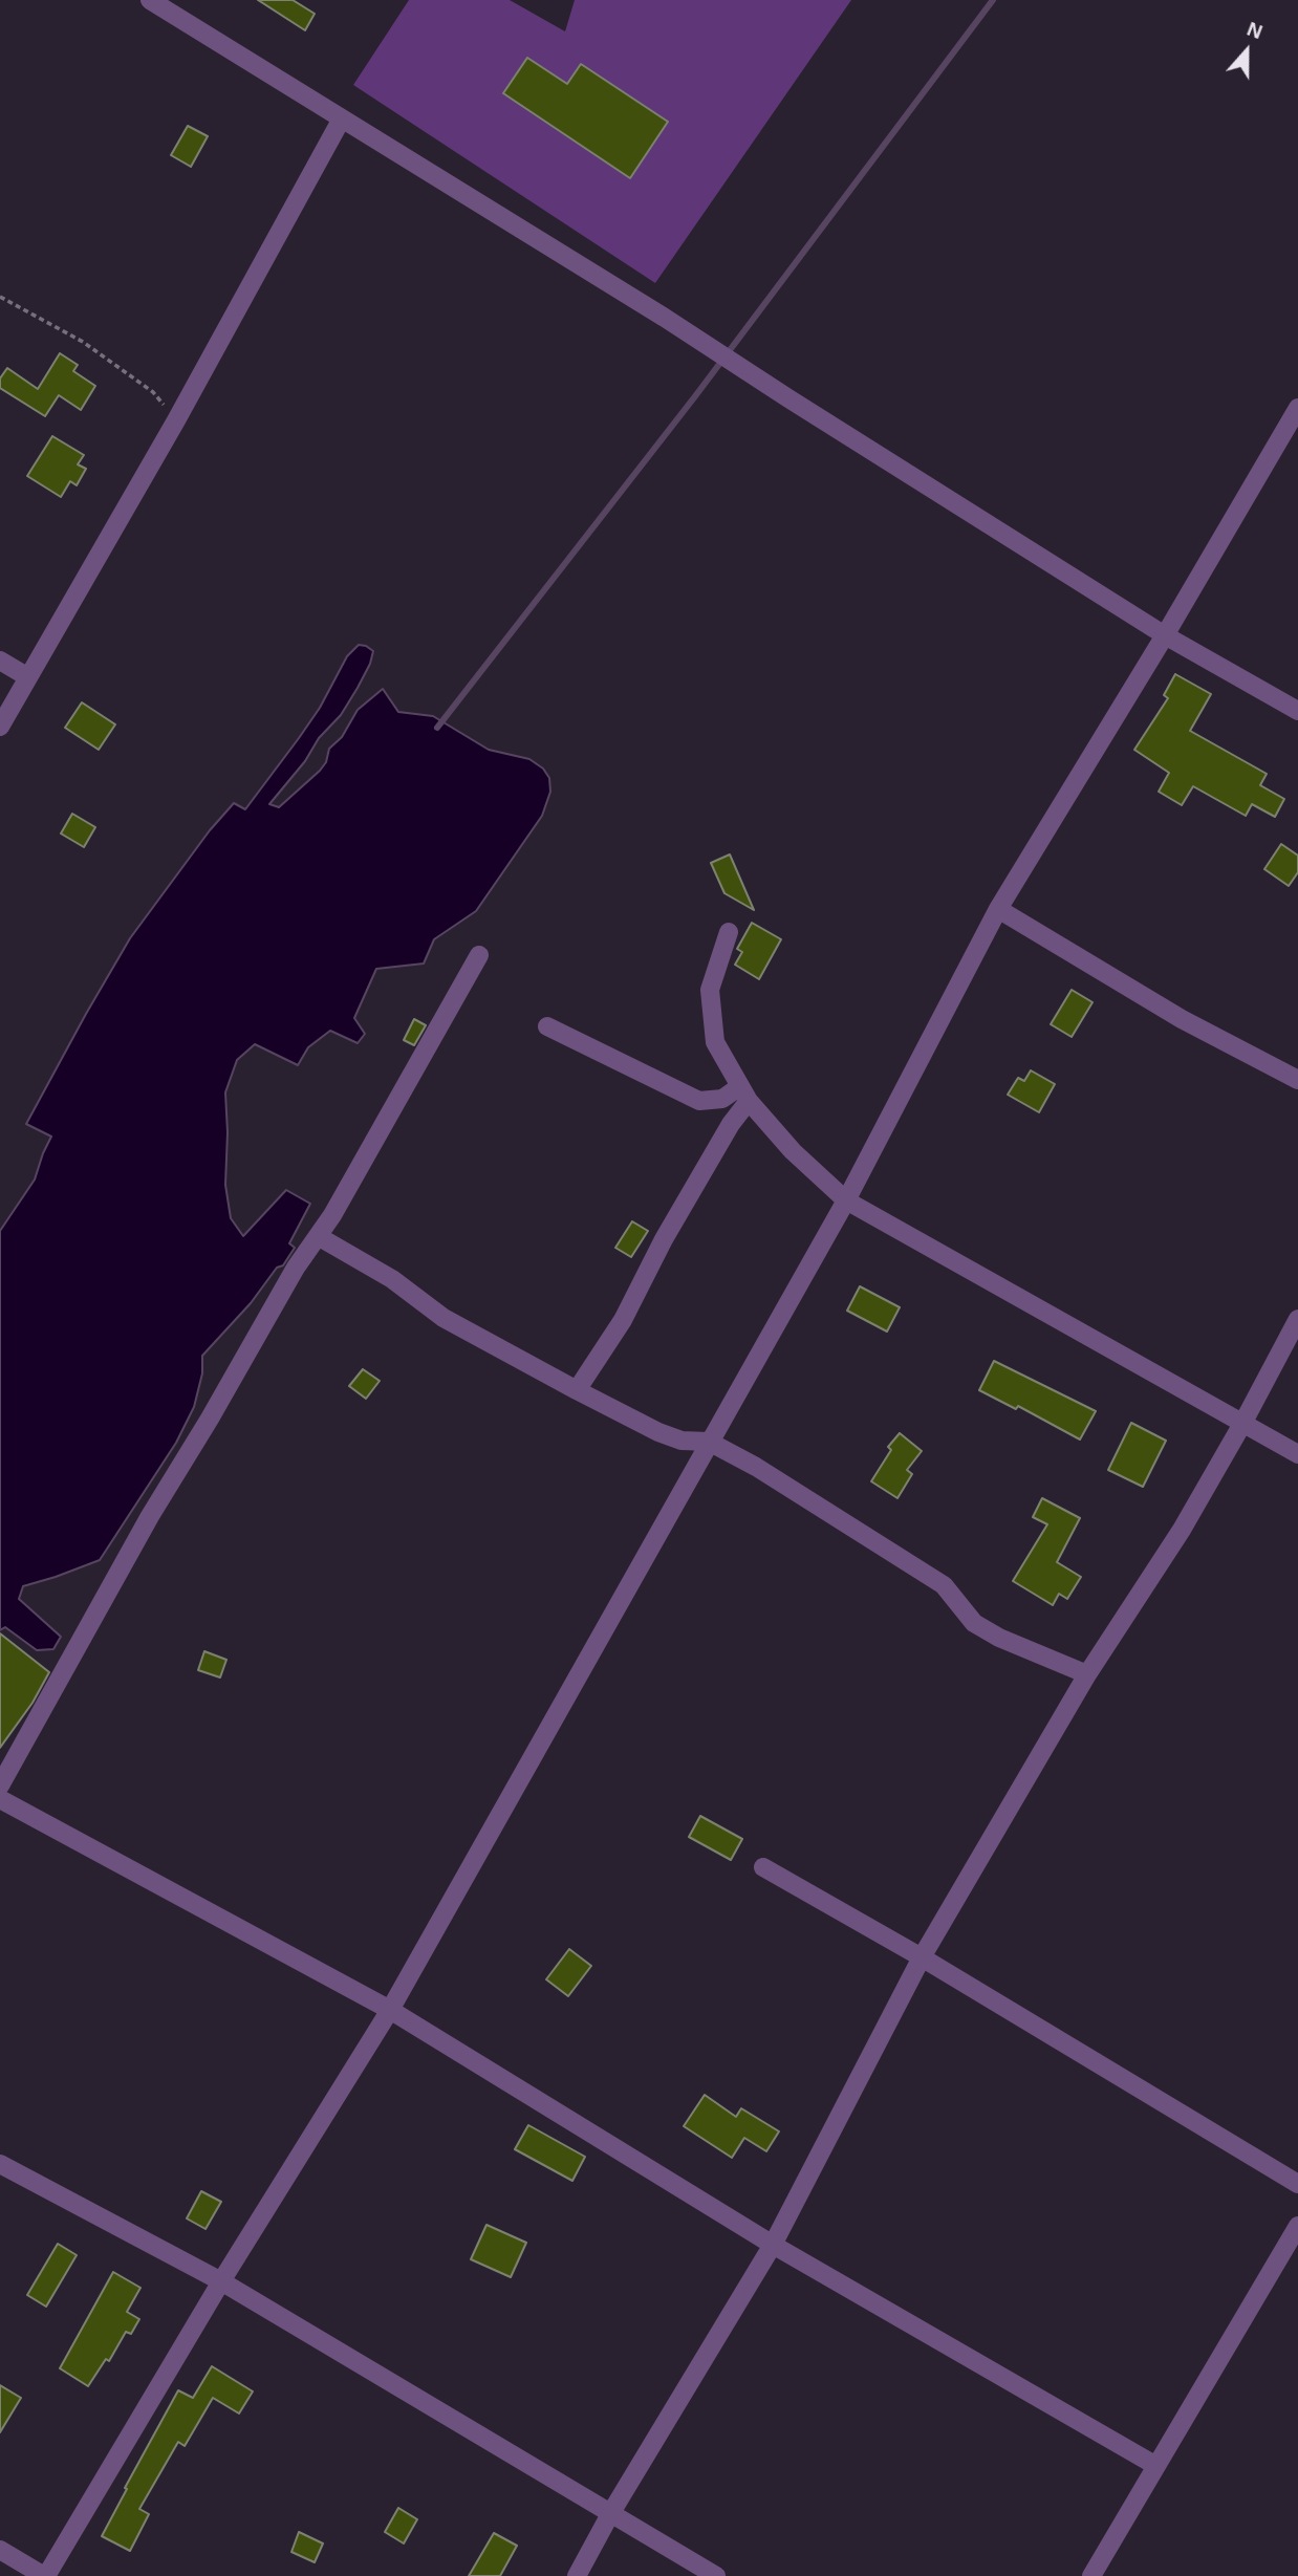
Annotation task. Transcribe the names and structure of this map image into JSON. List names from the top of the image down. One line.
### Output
{"north":"top"}
